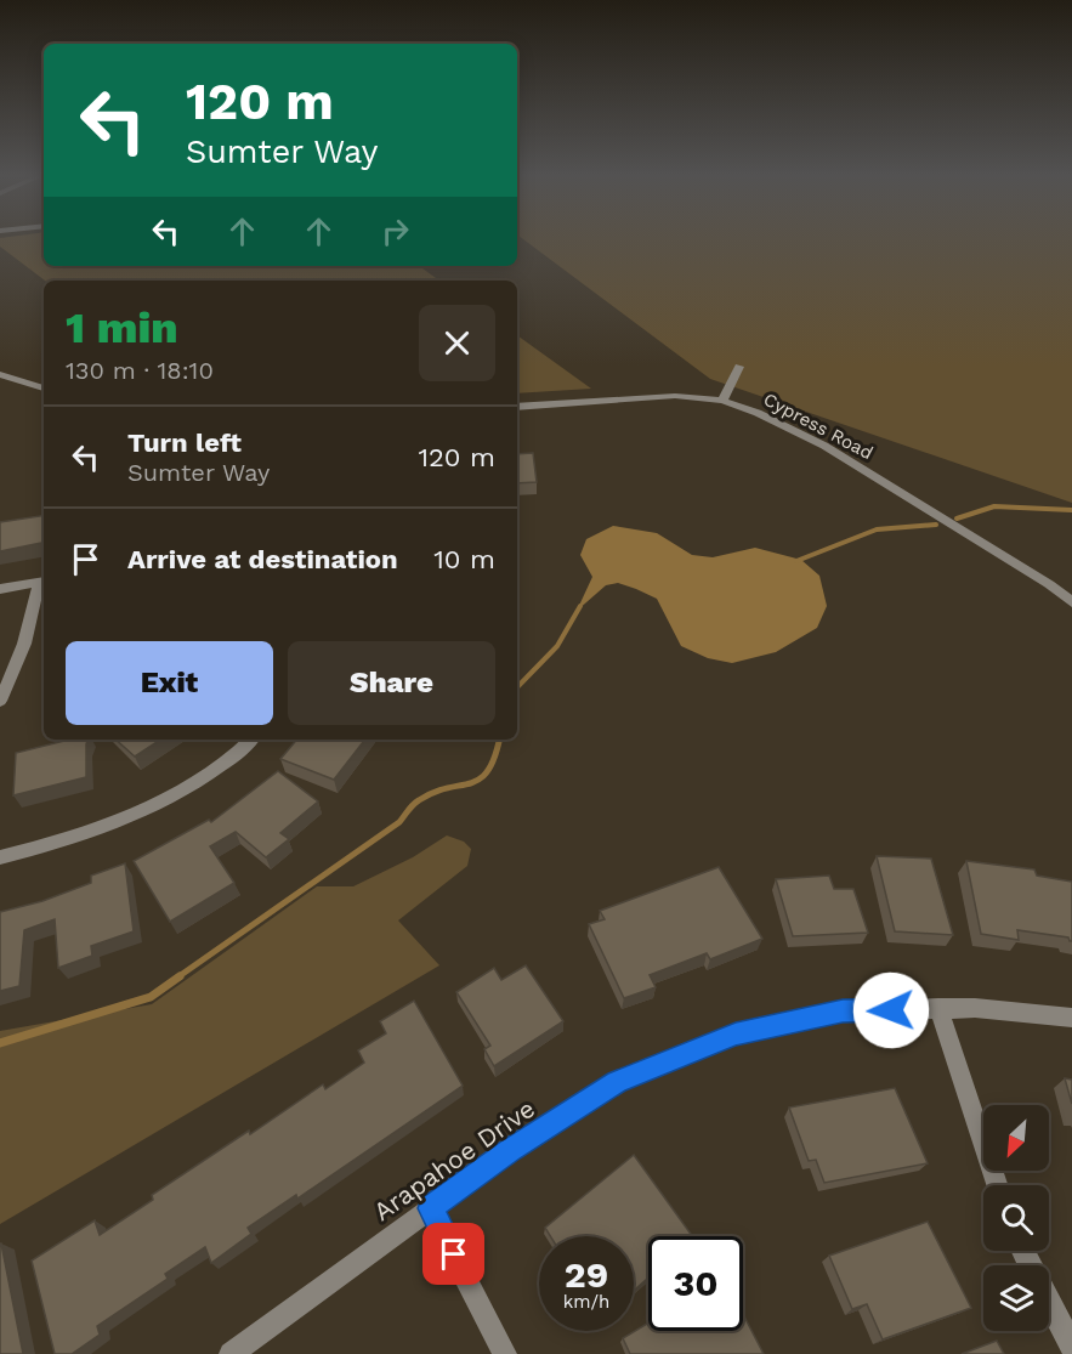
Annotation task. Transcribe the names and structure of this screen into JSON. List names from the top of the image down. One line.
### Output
{"streets":{"street":["Cypress Road","Arapahoe Drive"]},"north":"bottom left","page":{"turn":["120 m","Sumter Way"],"heading":["1 min","130 m · 18:10"],"list":[{"name":"Turn left","note":"Sumter Way","value":"120 m"},{"name":"Arrive at destination","value":"10 m"}],"buttons":["Exit","Share"],"speed":"29 km/h","limit":"30"}}
